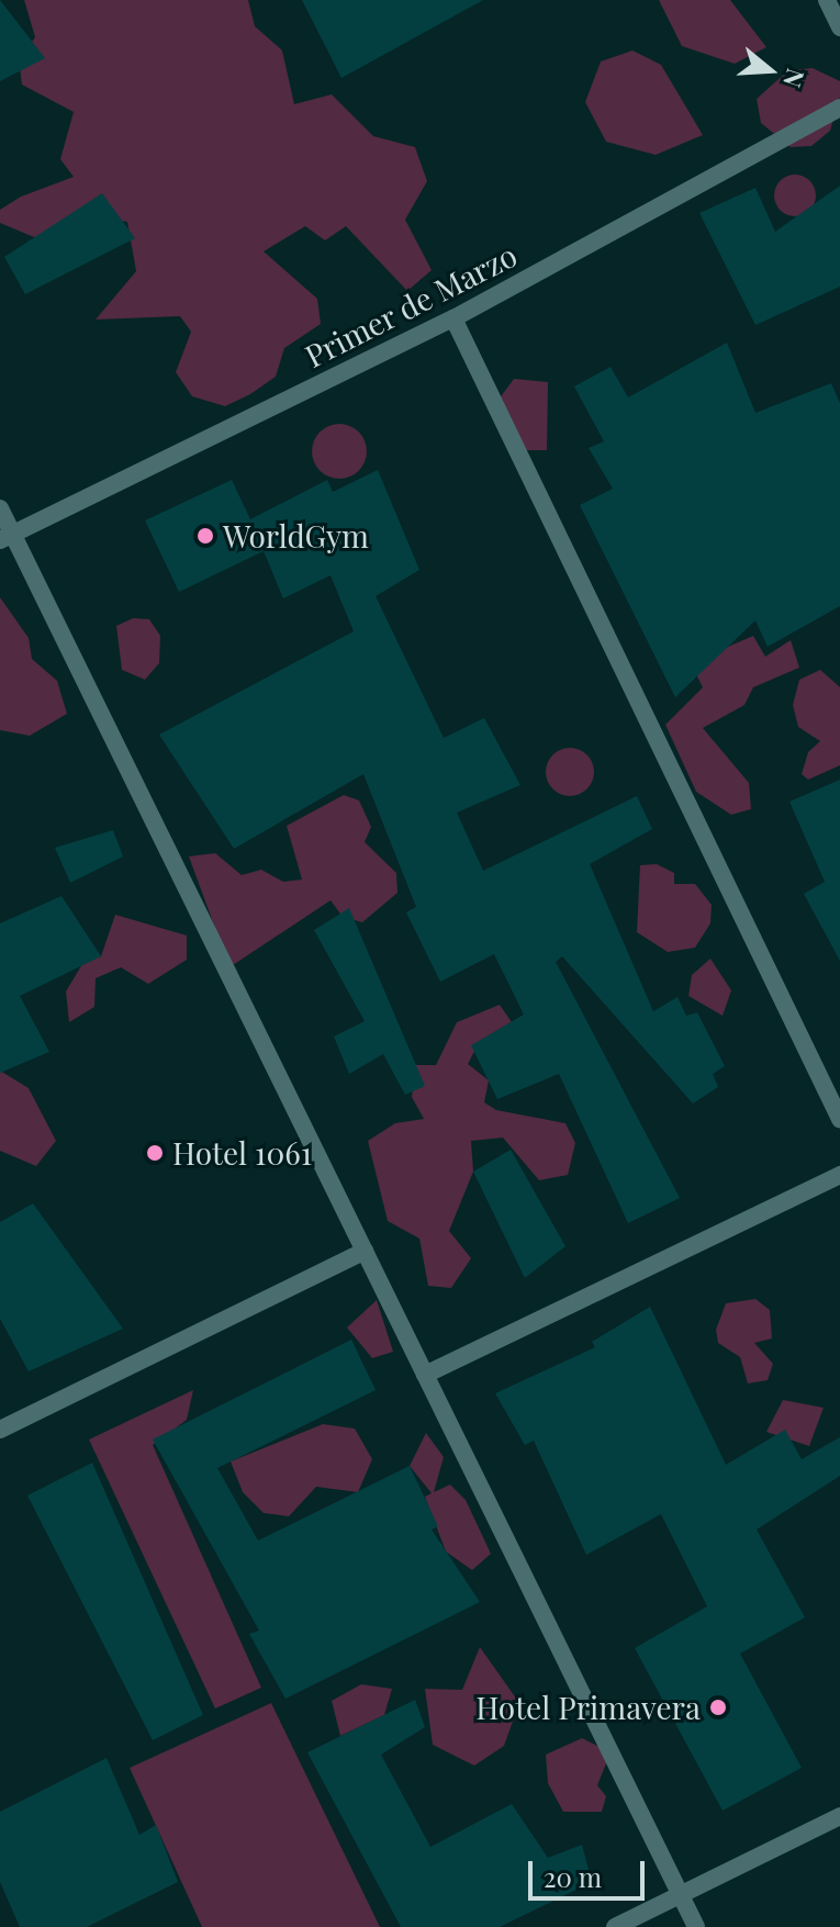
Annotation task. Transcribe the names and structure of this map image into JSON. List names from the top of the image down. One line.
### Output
{"streets":{"street":["Primer de Marzo"]},"places":["WorldGym","Hotel 1061","Hotel Primavera"],"scale_bar":"20 m","north":"right"}
